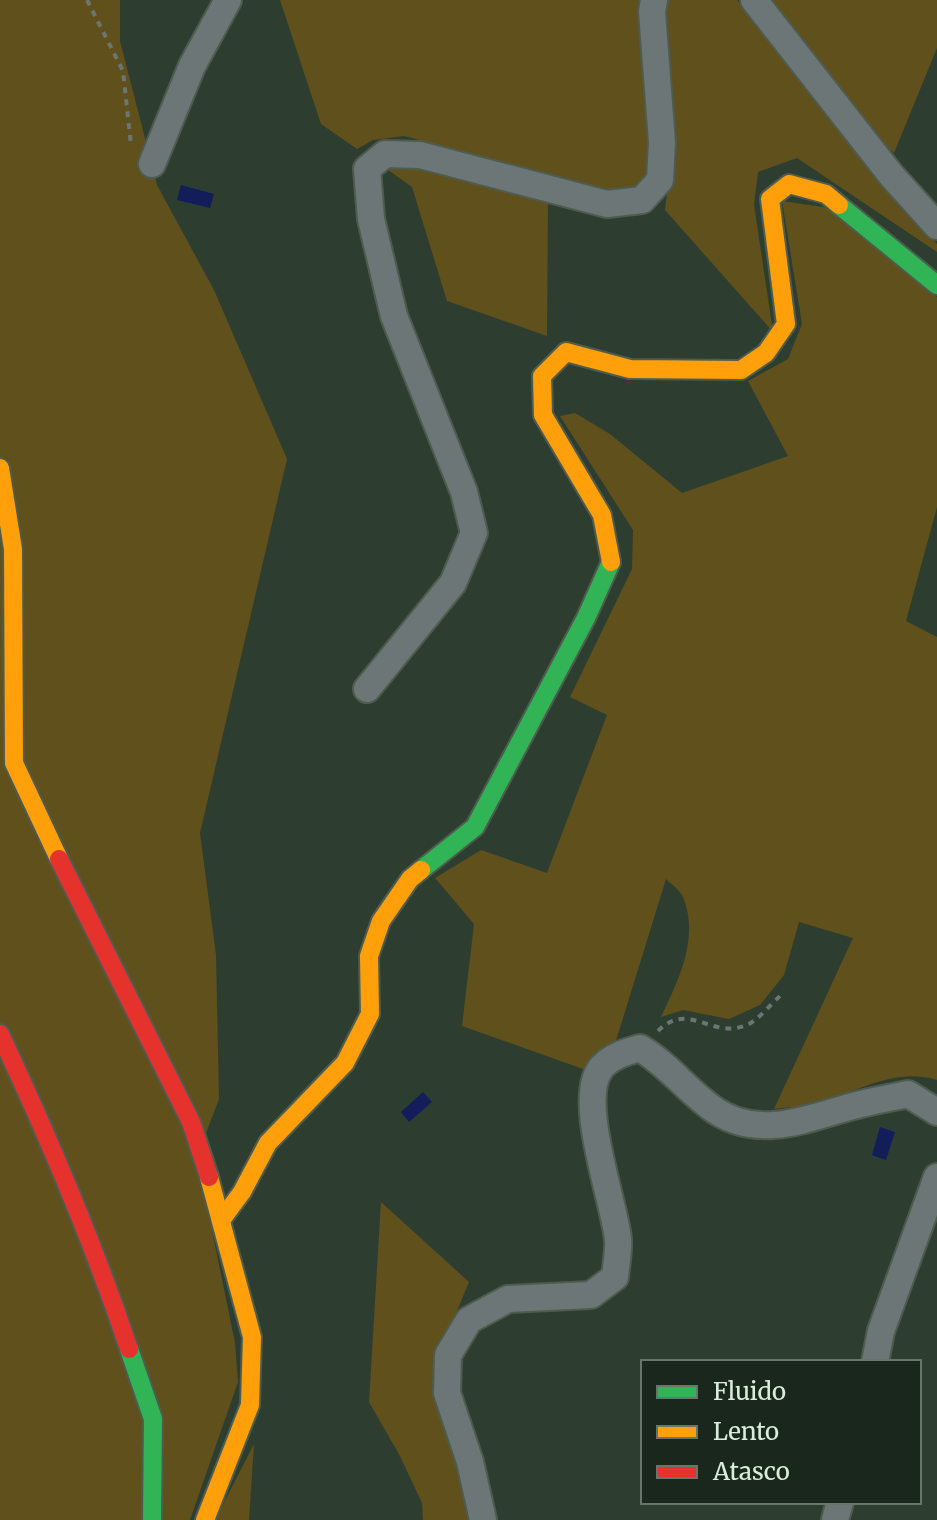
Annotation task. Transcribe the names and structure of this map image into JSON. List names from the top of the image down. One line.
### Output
{"legend":["Fluido","Lento","Atasco"]}
